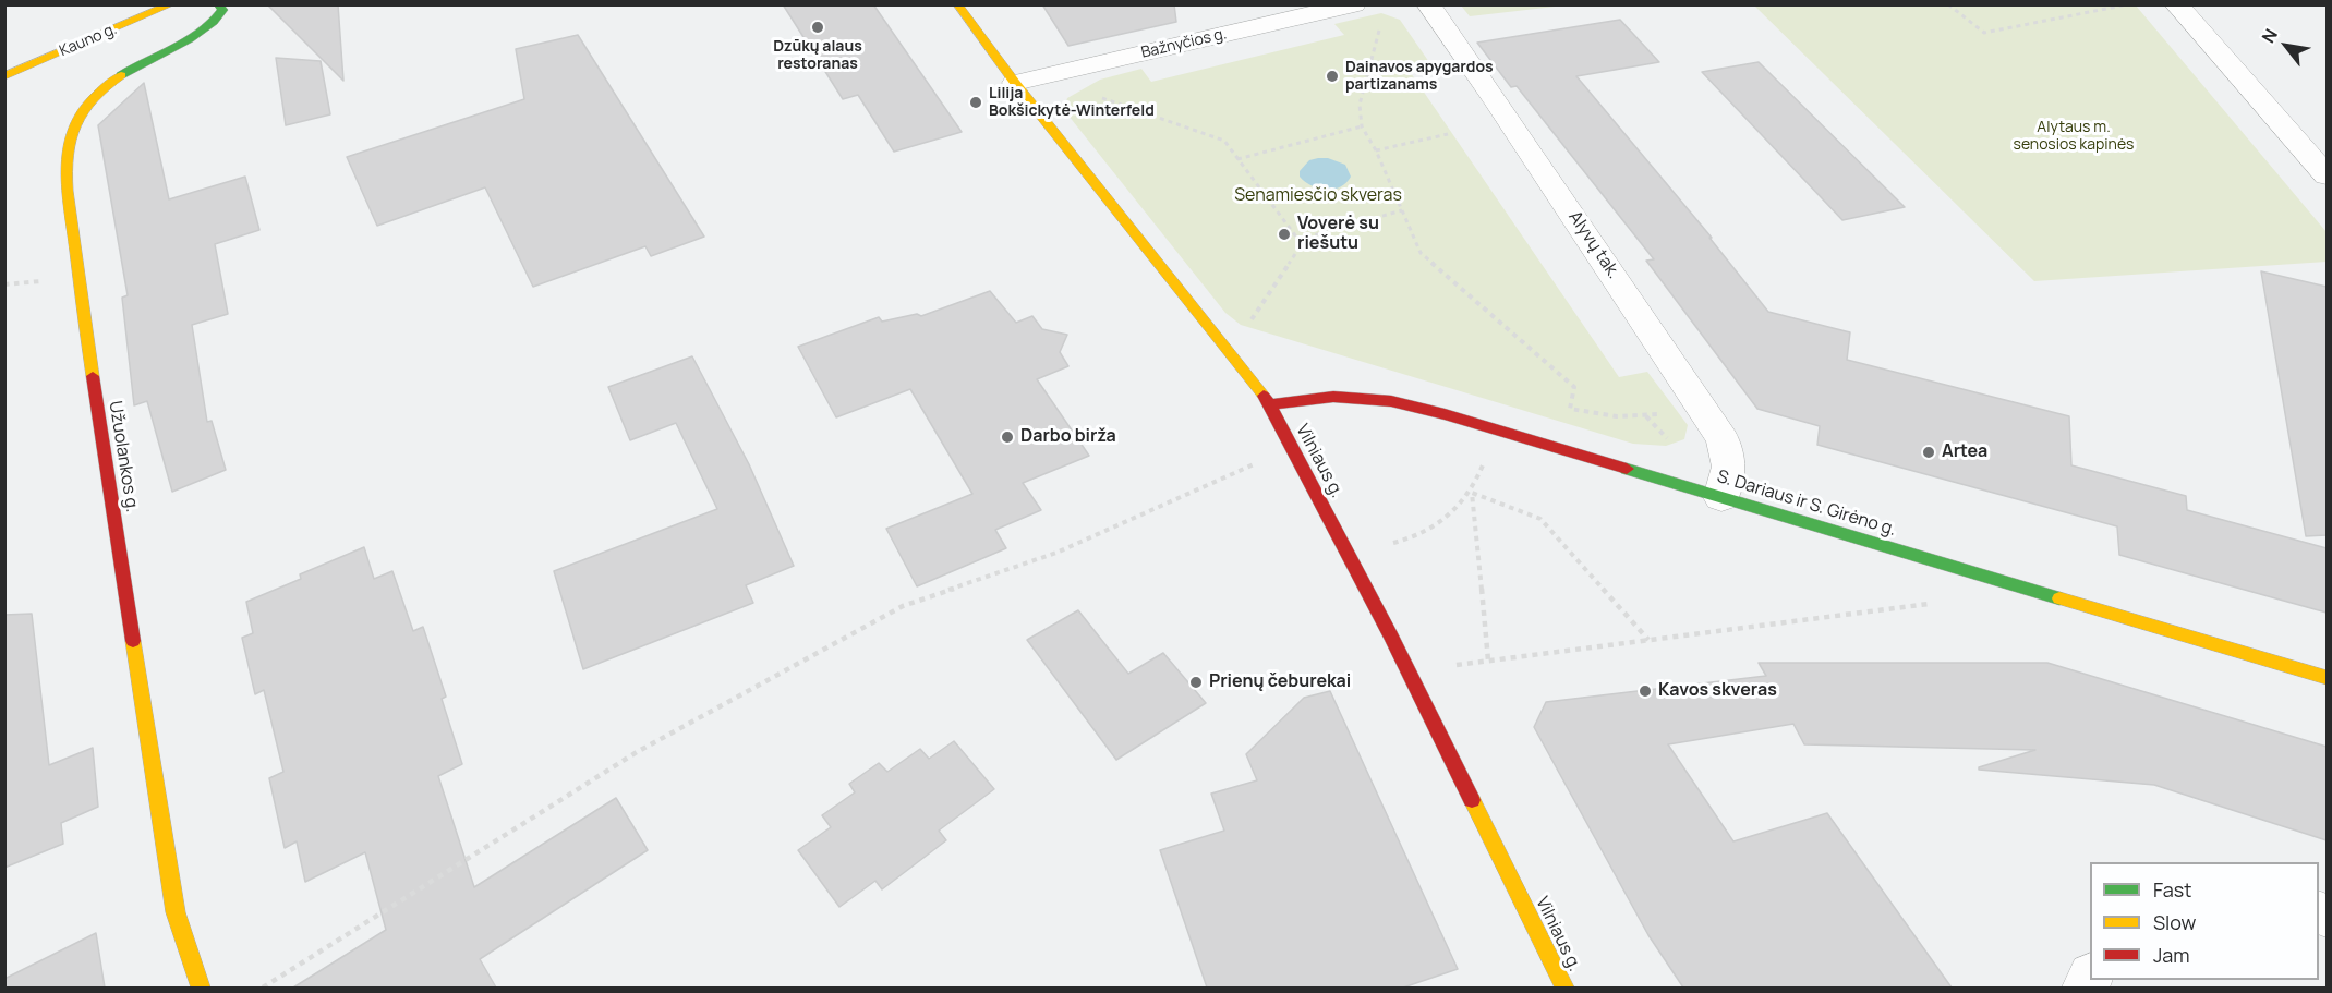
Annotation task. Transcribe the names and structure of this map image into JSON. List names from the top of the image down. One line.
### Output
{"streets":{"street":["Kauno g.","Bažnyčios g.","Alyvų tak.","Užuolankos g.","Vilniaus g.","S. Dariaus ir S. Girėno g."]},"crossings":[["Bažnyčios g.","Vilniaus g."],["Alyvų tak.","S. Dariaus ir S. Girėno g."],["Vilniaus g.","S. Dariaus ir S. Girėno g."]],"parks":["Alytaus m. senosios kapinės","Senamiesčio skveras"],"places":["Dzūkų alaus restoranas","Dainavos apygardos partizanams","Lilija Bokšickytė-Winterfeld","Voverė su riešutu","Darbo birža","Artea","Prienų čeburekai","Kavos skveras"],"legend":["Fast","Slow","Jam"],"north":"top left"}
